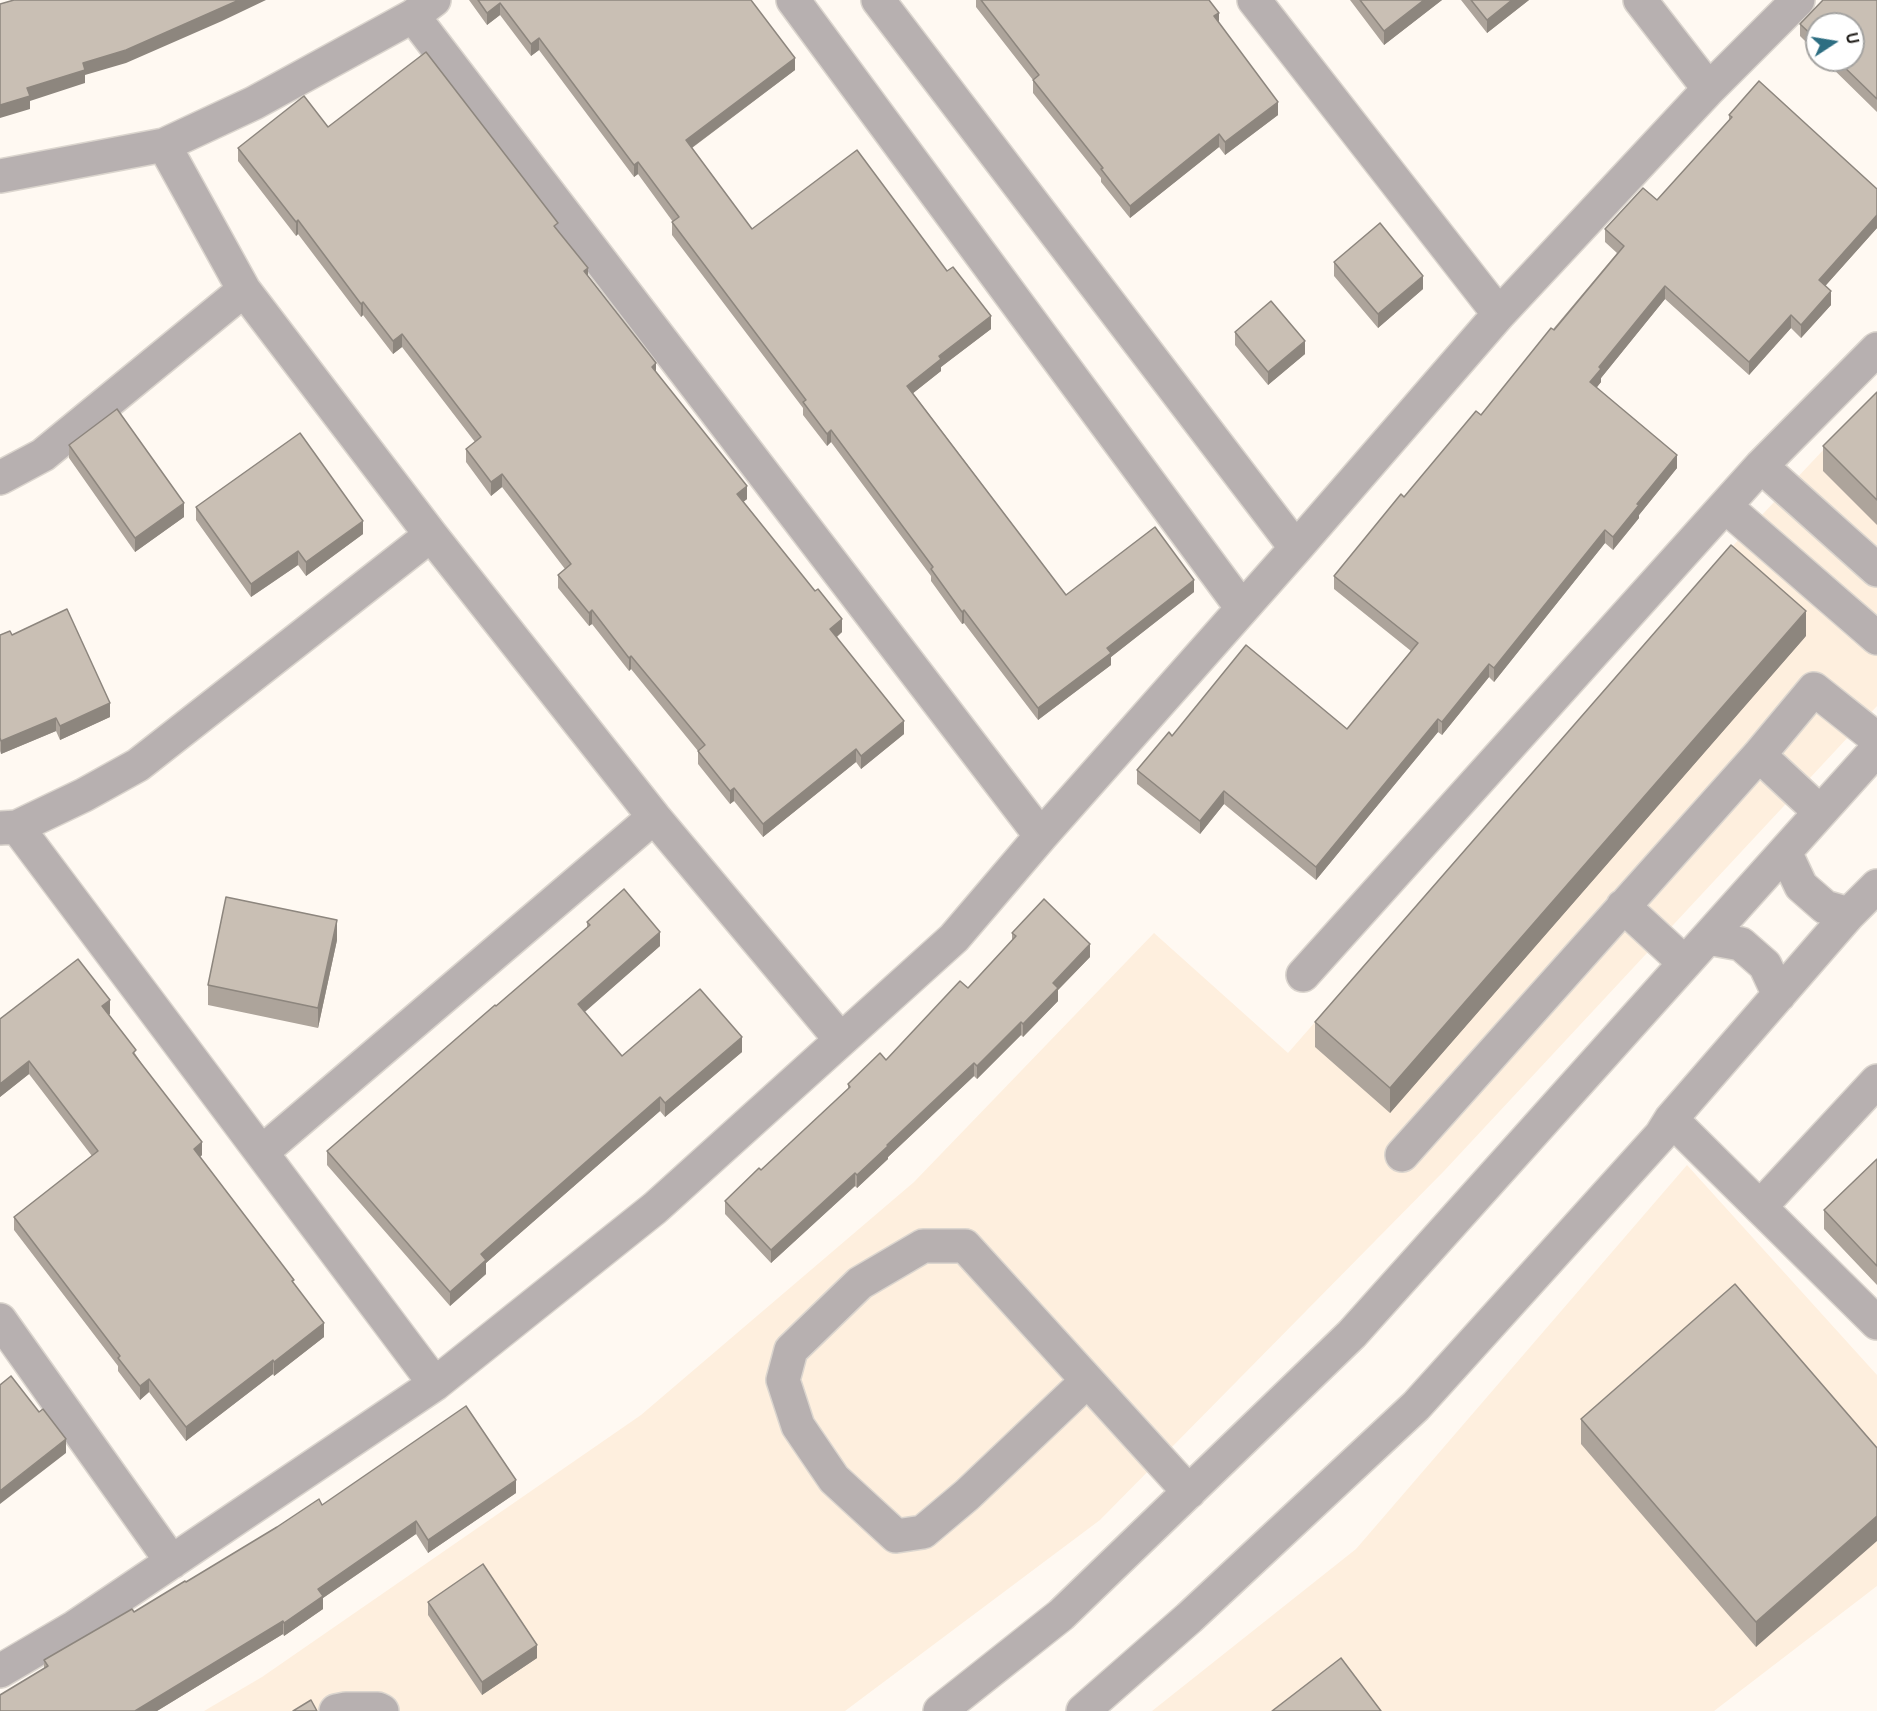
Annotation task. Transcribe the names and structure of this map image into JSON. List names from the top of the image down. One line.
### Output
{"north":"right"}
